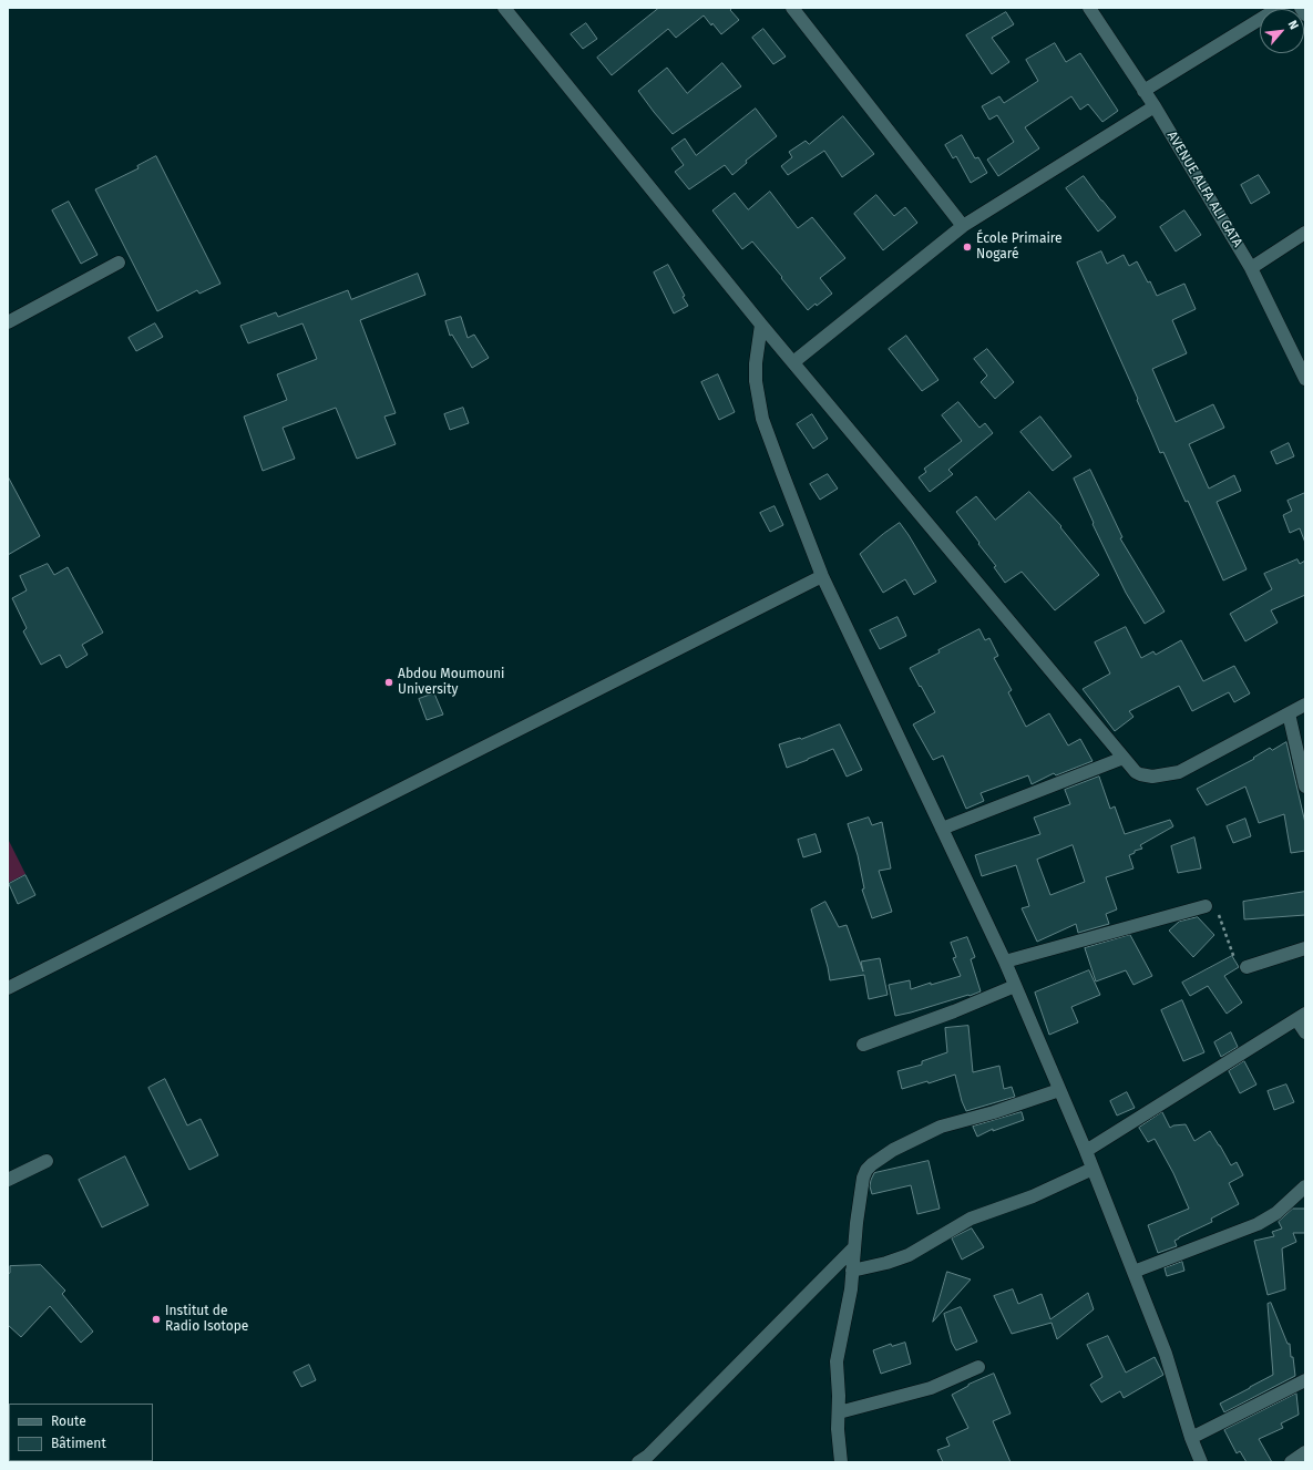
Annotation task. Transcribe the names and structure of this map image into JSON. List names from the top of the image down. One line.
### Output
{"streets":{"street":["AVENUE ALFA ALI GATA"]},"places":["École Primaire Nogaré","Abdou Moumouni University","Institut de Radio Isotope"],"legend":["Route","Bâtiment"],"north":"top right"}
